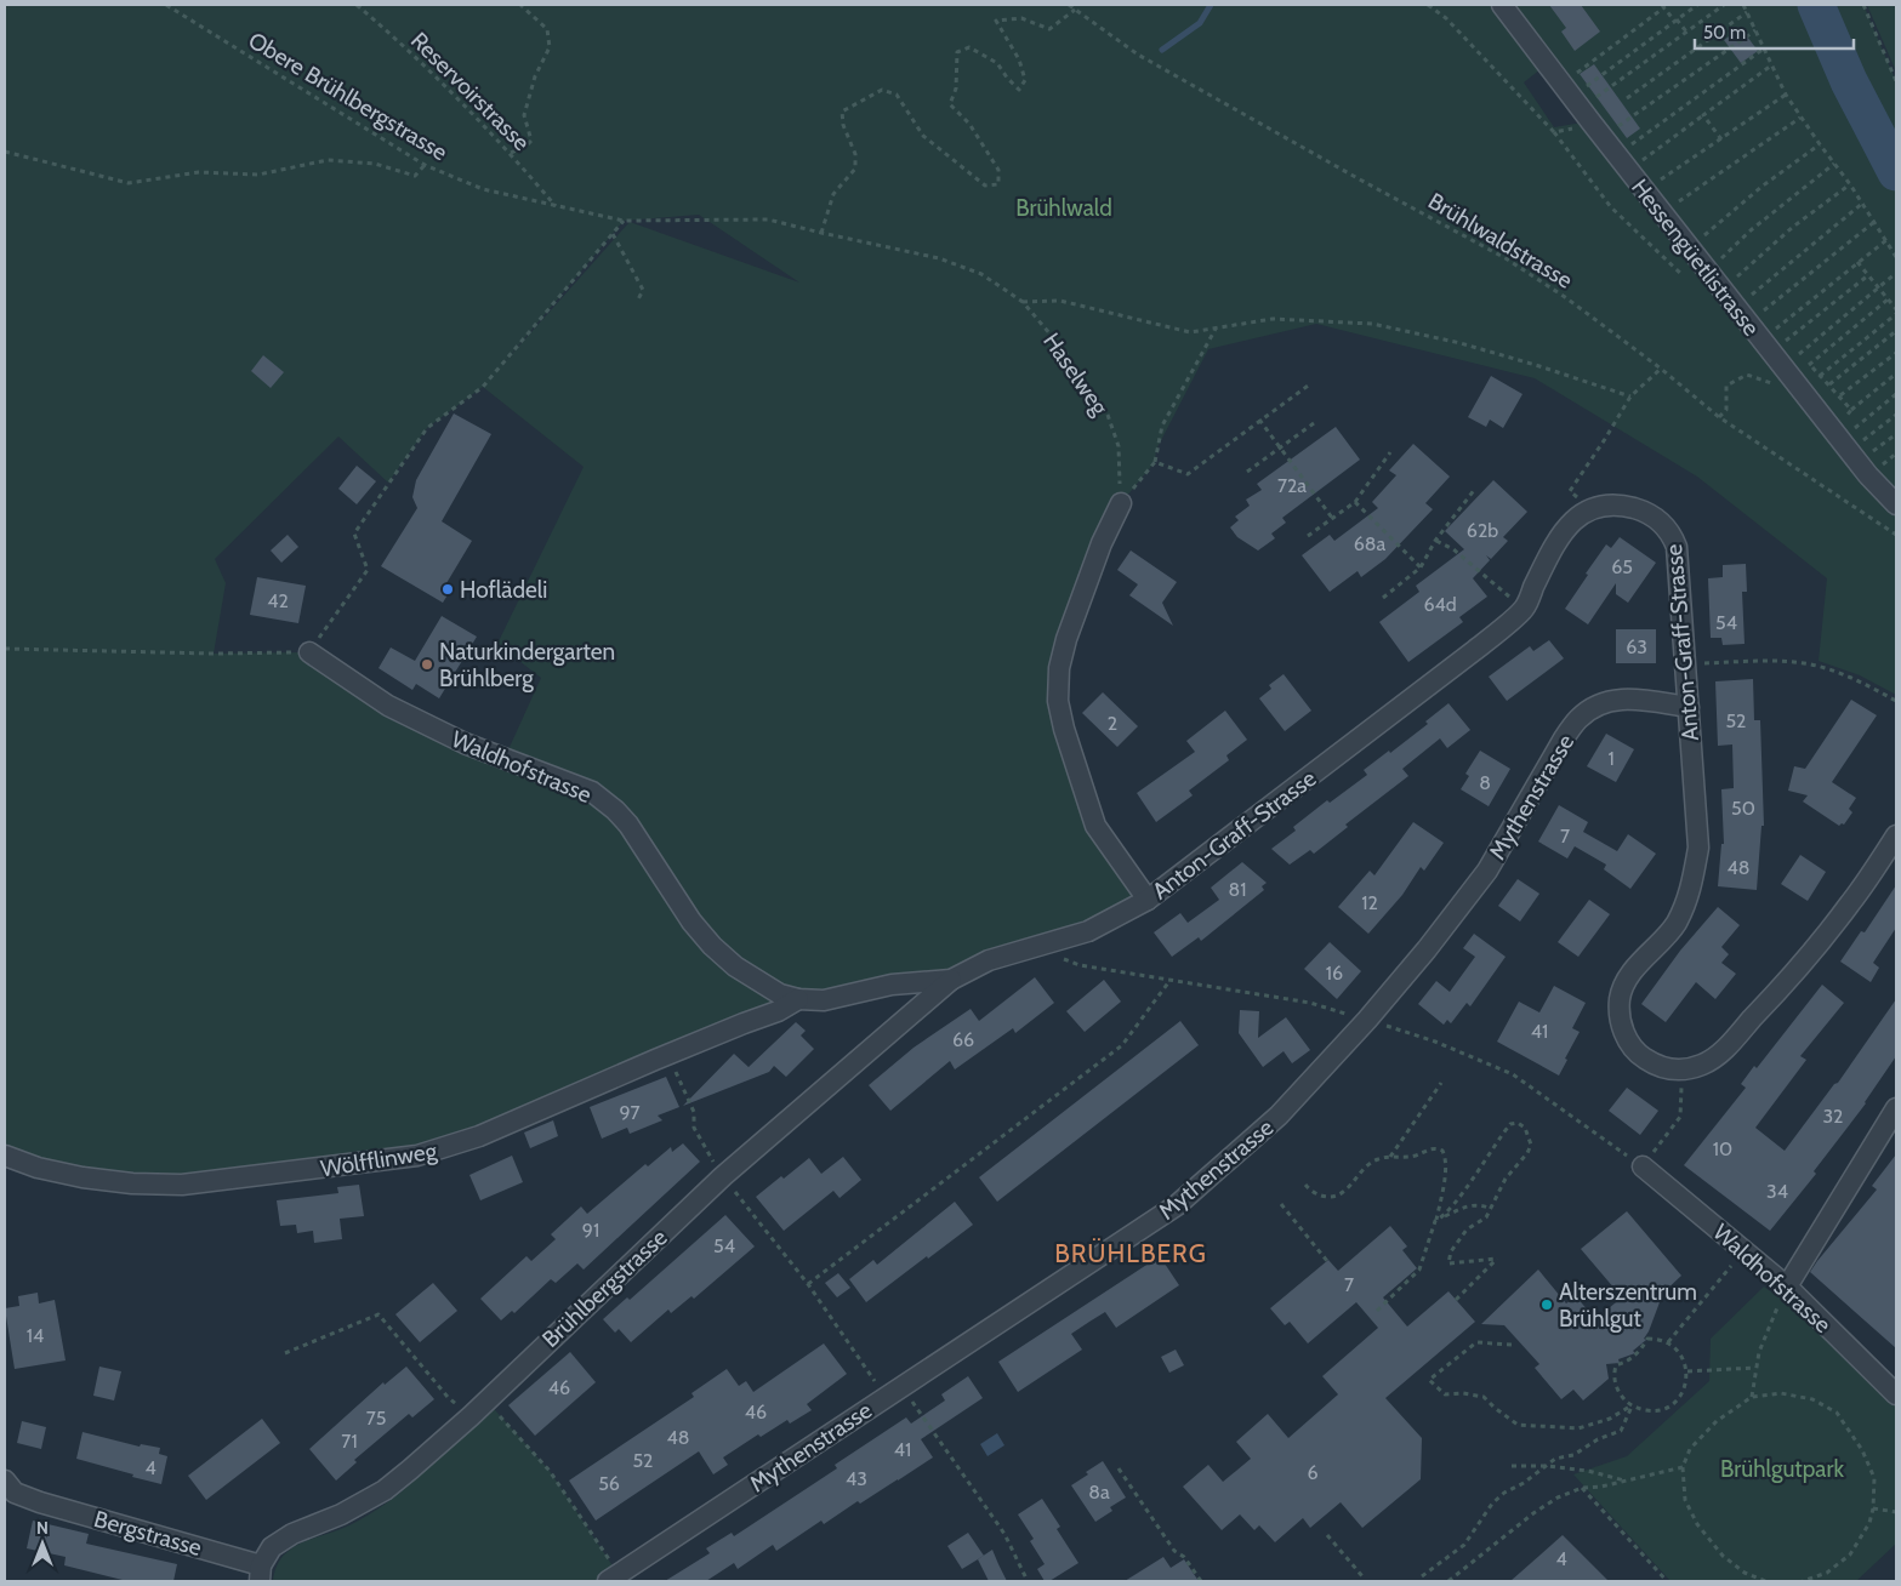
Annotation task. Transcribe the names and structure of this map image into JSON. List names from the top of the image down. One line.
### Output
{"streets":{"street":["Hessengüetlistrasse","Anton-Graff-Strasse","Waldhofstrasse","Mythenstrasse","Wölfflinweg","Brühlbergstrasse","Bergstrasse"],"path":["Reservoirstrasse","Obere Brühlbergstrasse","Brühlwaldstrasse","Haselweg"]},"crossings":[["Reservoirstrasse","Obere Brühlbergstrasse"],["Reservoirstrasse","Haselweg"],["Obere Brühlbergstrasse","Haselweg"],["Anton-Graff-Strasse","Waldhofstrasse"],["Anton-Graff-Strasse","Mythenstrasse"],["Waldhofstrasse","Wölfflinweg"],["Waldhofstrasse","Brühlbergstrasse"],["Brühlbergstrasse","Bergstrasse"]],"districts":["BRÜHLBERG"],"parks":["Brühlwald","Brühlgutpark"],"places":["Hoflädeli","Naturkindergarten Brühlberg","Alterszentrum Brühlgut"],"house_numbers":["72a","62b","68a","65","42","64d","54","63","52","2","1","8","50","7","48","81","12","16","41","66","97","32","10","34","91","54","7","14","46","46","75","48","71","41","52","4","6","43","56","8a","4"],"scale_bar":"50 m","north":"top"}
